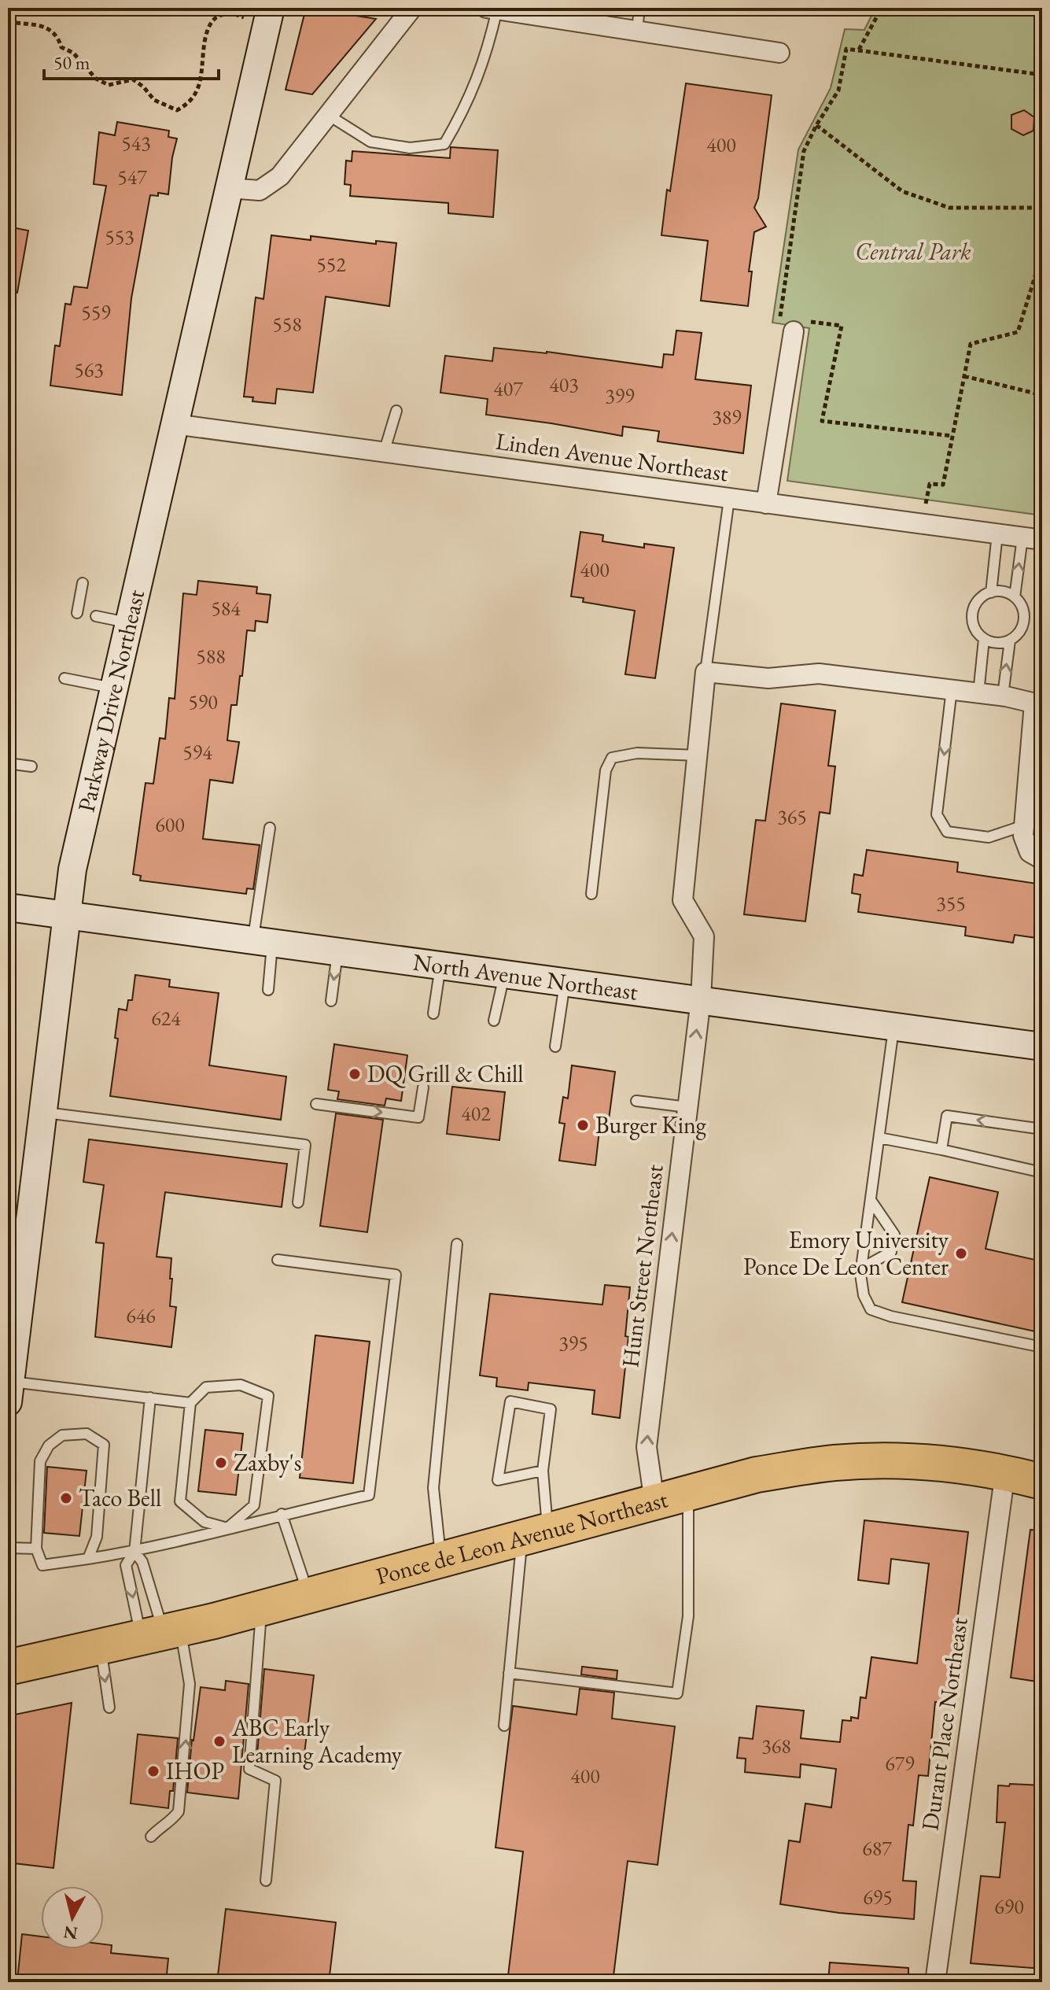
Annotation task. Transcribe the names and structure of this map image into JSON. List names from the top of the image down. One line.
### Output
{"streets":{"highway":["Ponce de Leon Avenue Northeast"],"street":["Linden Avenue Northeast","Parkway Drive Northeast","North Avenue Northeast","Hunt Street Northeast","Durant Place Northeast"]},"crossings":[["Linden Avenue Northeast","Parkway Drive Northeast"],["Parkway Drive Northeast","North Avenue Northeast"],["North Avenue Northeast","Hunt Street Northeast"],["Hunt Street Northeast","Ponce de Leon Avenue Northeast"],["Ponce de Leon Avenue Northeast","Durant Place Northeast"]],"one_way":["Hunt Street Northeast"],"parks":["Central Park"],"places":["DQ Grill & Chill","Burger King","Emory University Ponce De Leon Center","Zaxby's","Taco Bell","ABC Early Learning Academy","IHOP"],"house_numbers":["543","400","547","553","552","559","558","563","403","407","399","389","400","584","588","590","594","365","600","355","624","402","646","395","368","679","400","687","695","690"],"scale_bar":"50 m","north":"bottom"}
